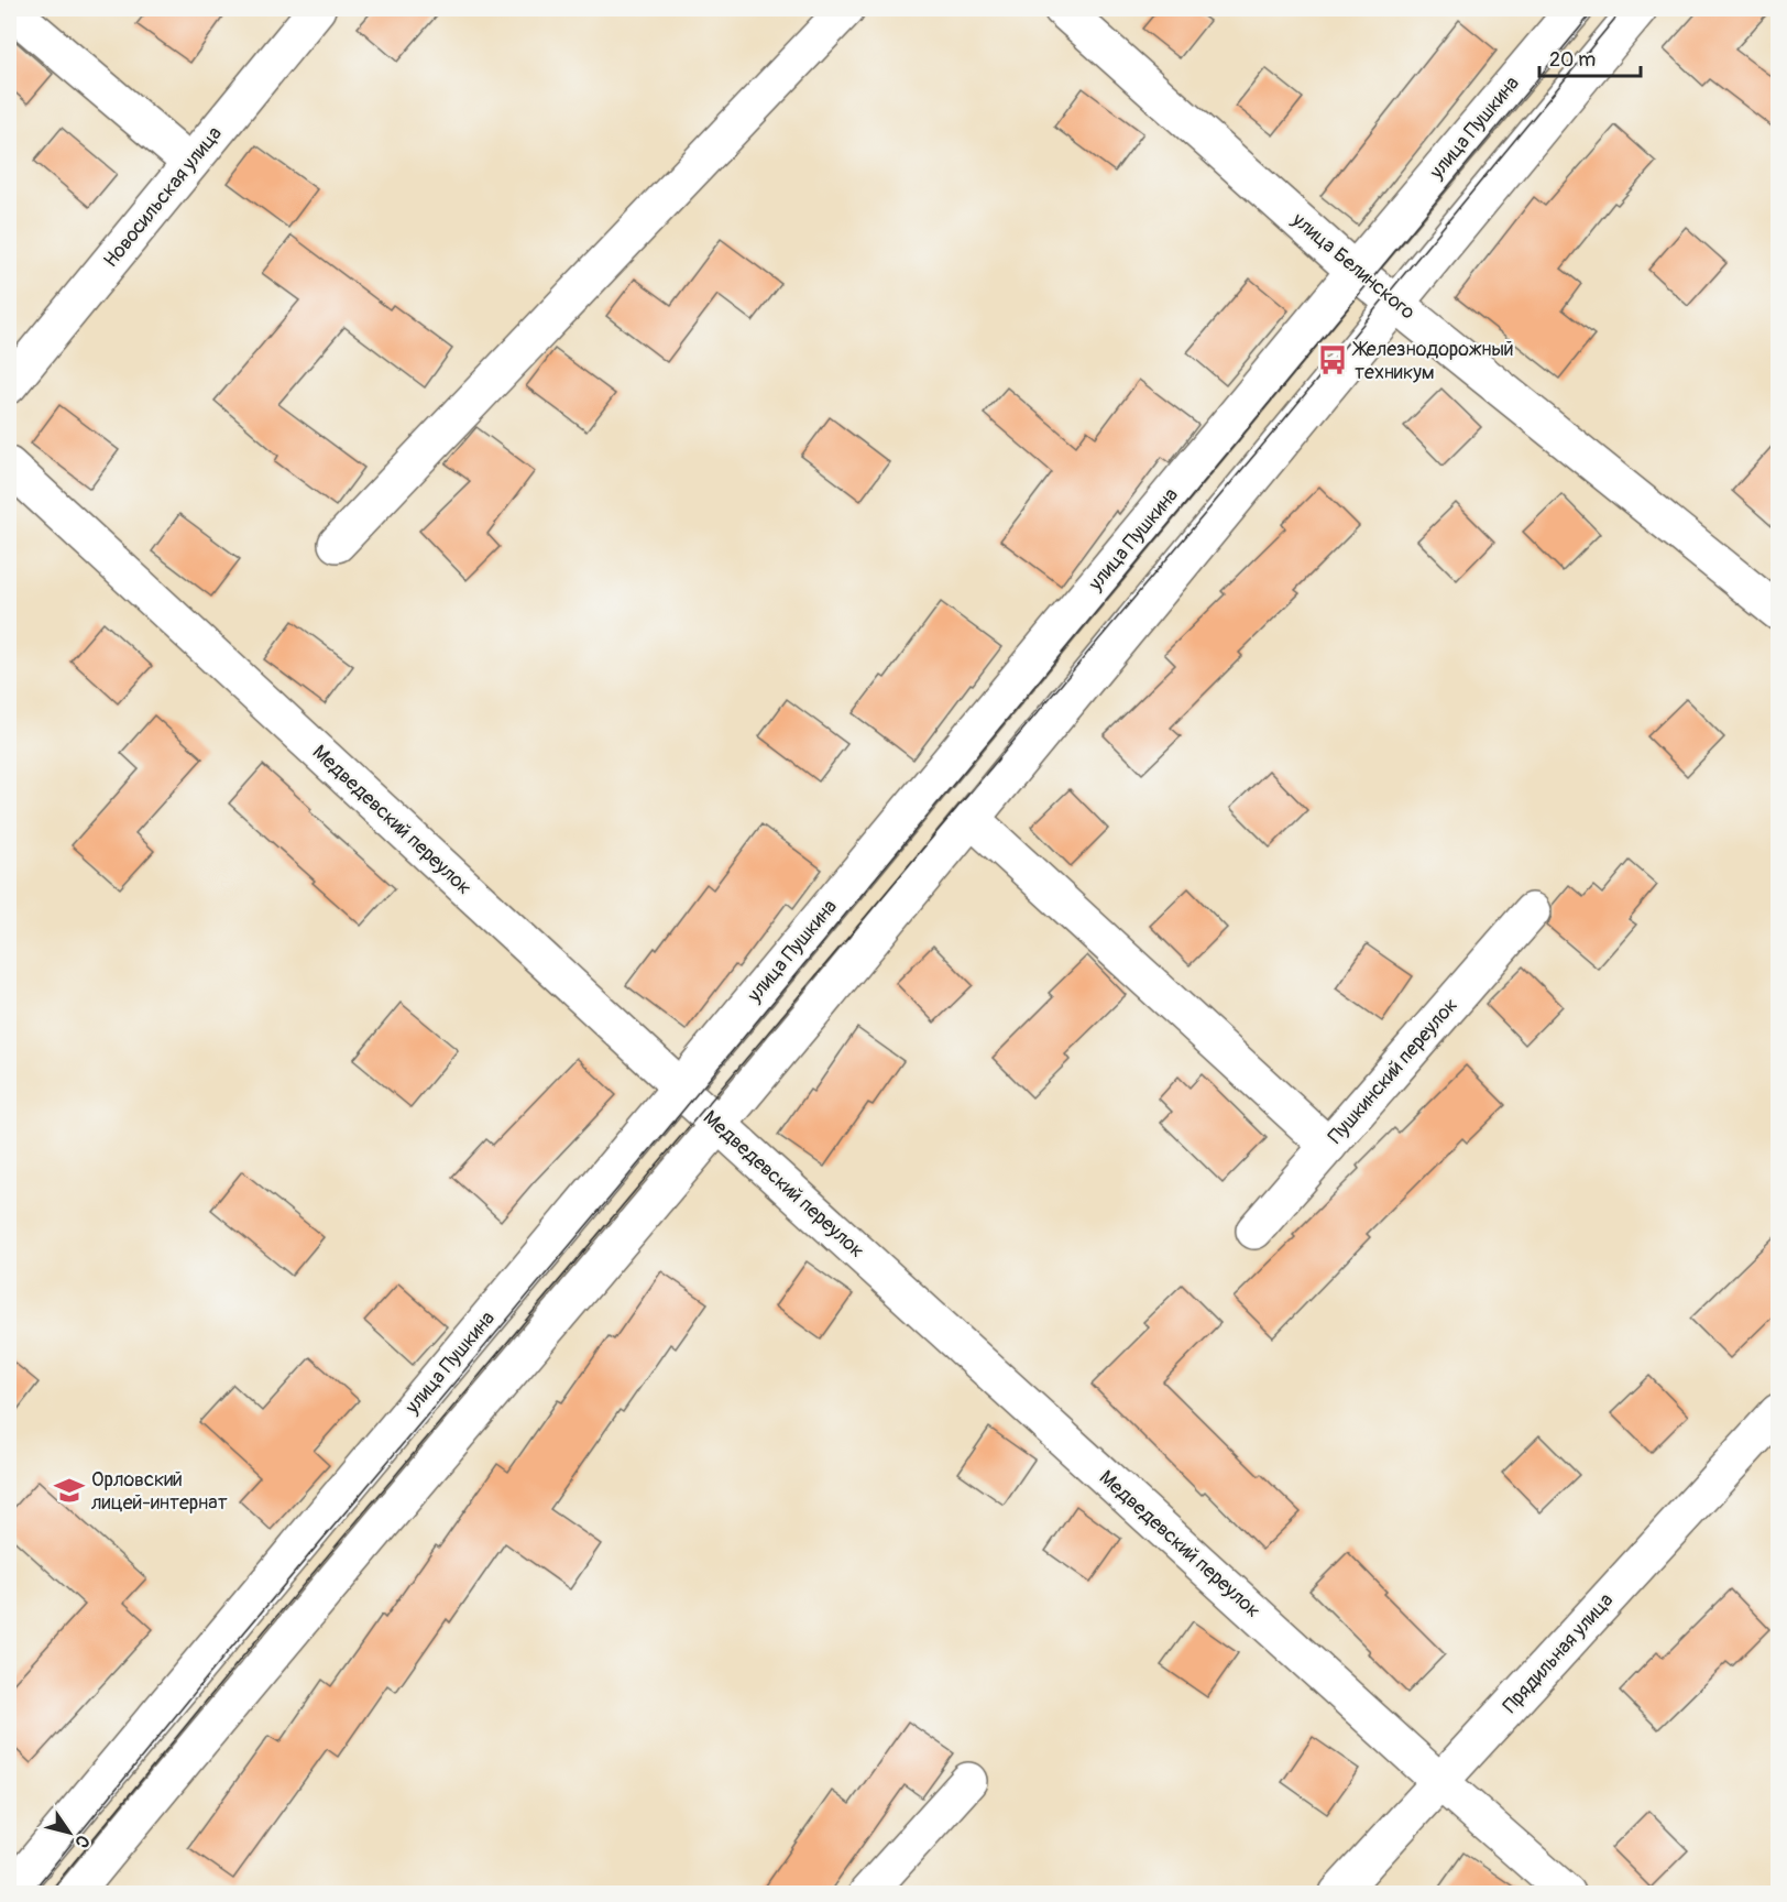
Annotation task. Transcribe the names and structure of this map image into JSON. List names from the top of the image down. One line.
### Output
{"streets":{"street":["улица Пушкина","Новосильская улица","улица Белинского","Медведевский переулок","Пушкинский переулок","Прядильная улица"]},"crossings":[["улица Пушкина","улица Белинского"],["улица Пушкина","Медведевский переулок"],["Медведевский переулок","Прядильная улица"]],"places":{"bus stop":["Железнодорожный техникум"],"school or university":["Орловский лицей-интернат"]},"scale_bar":"20 m","north":"bottom right"}
